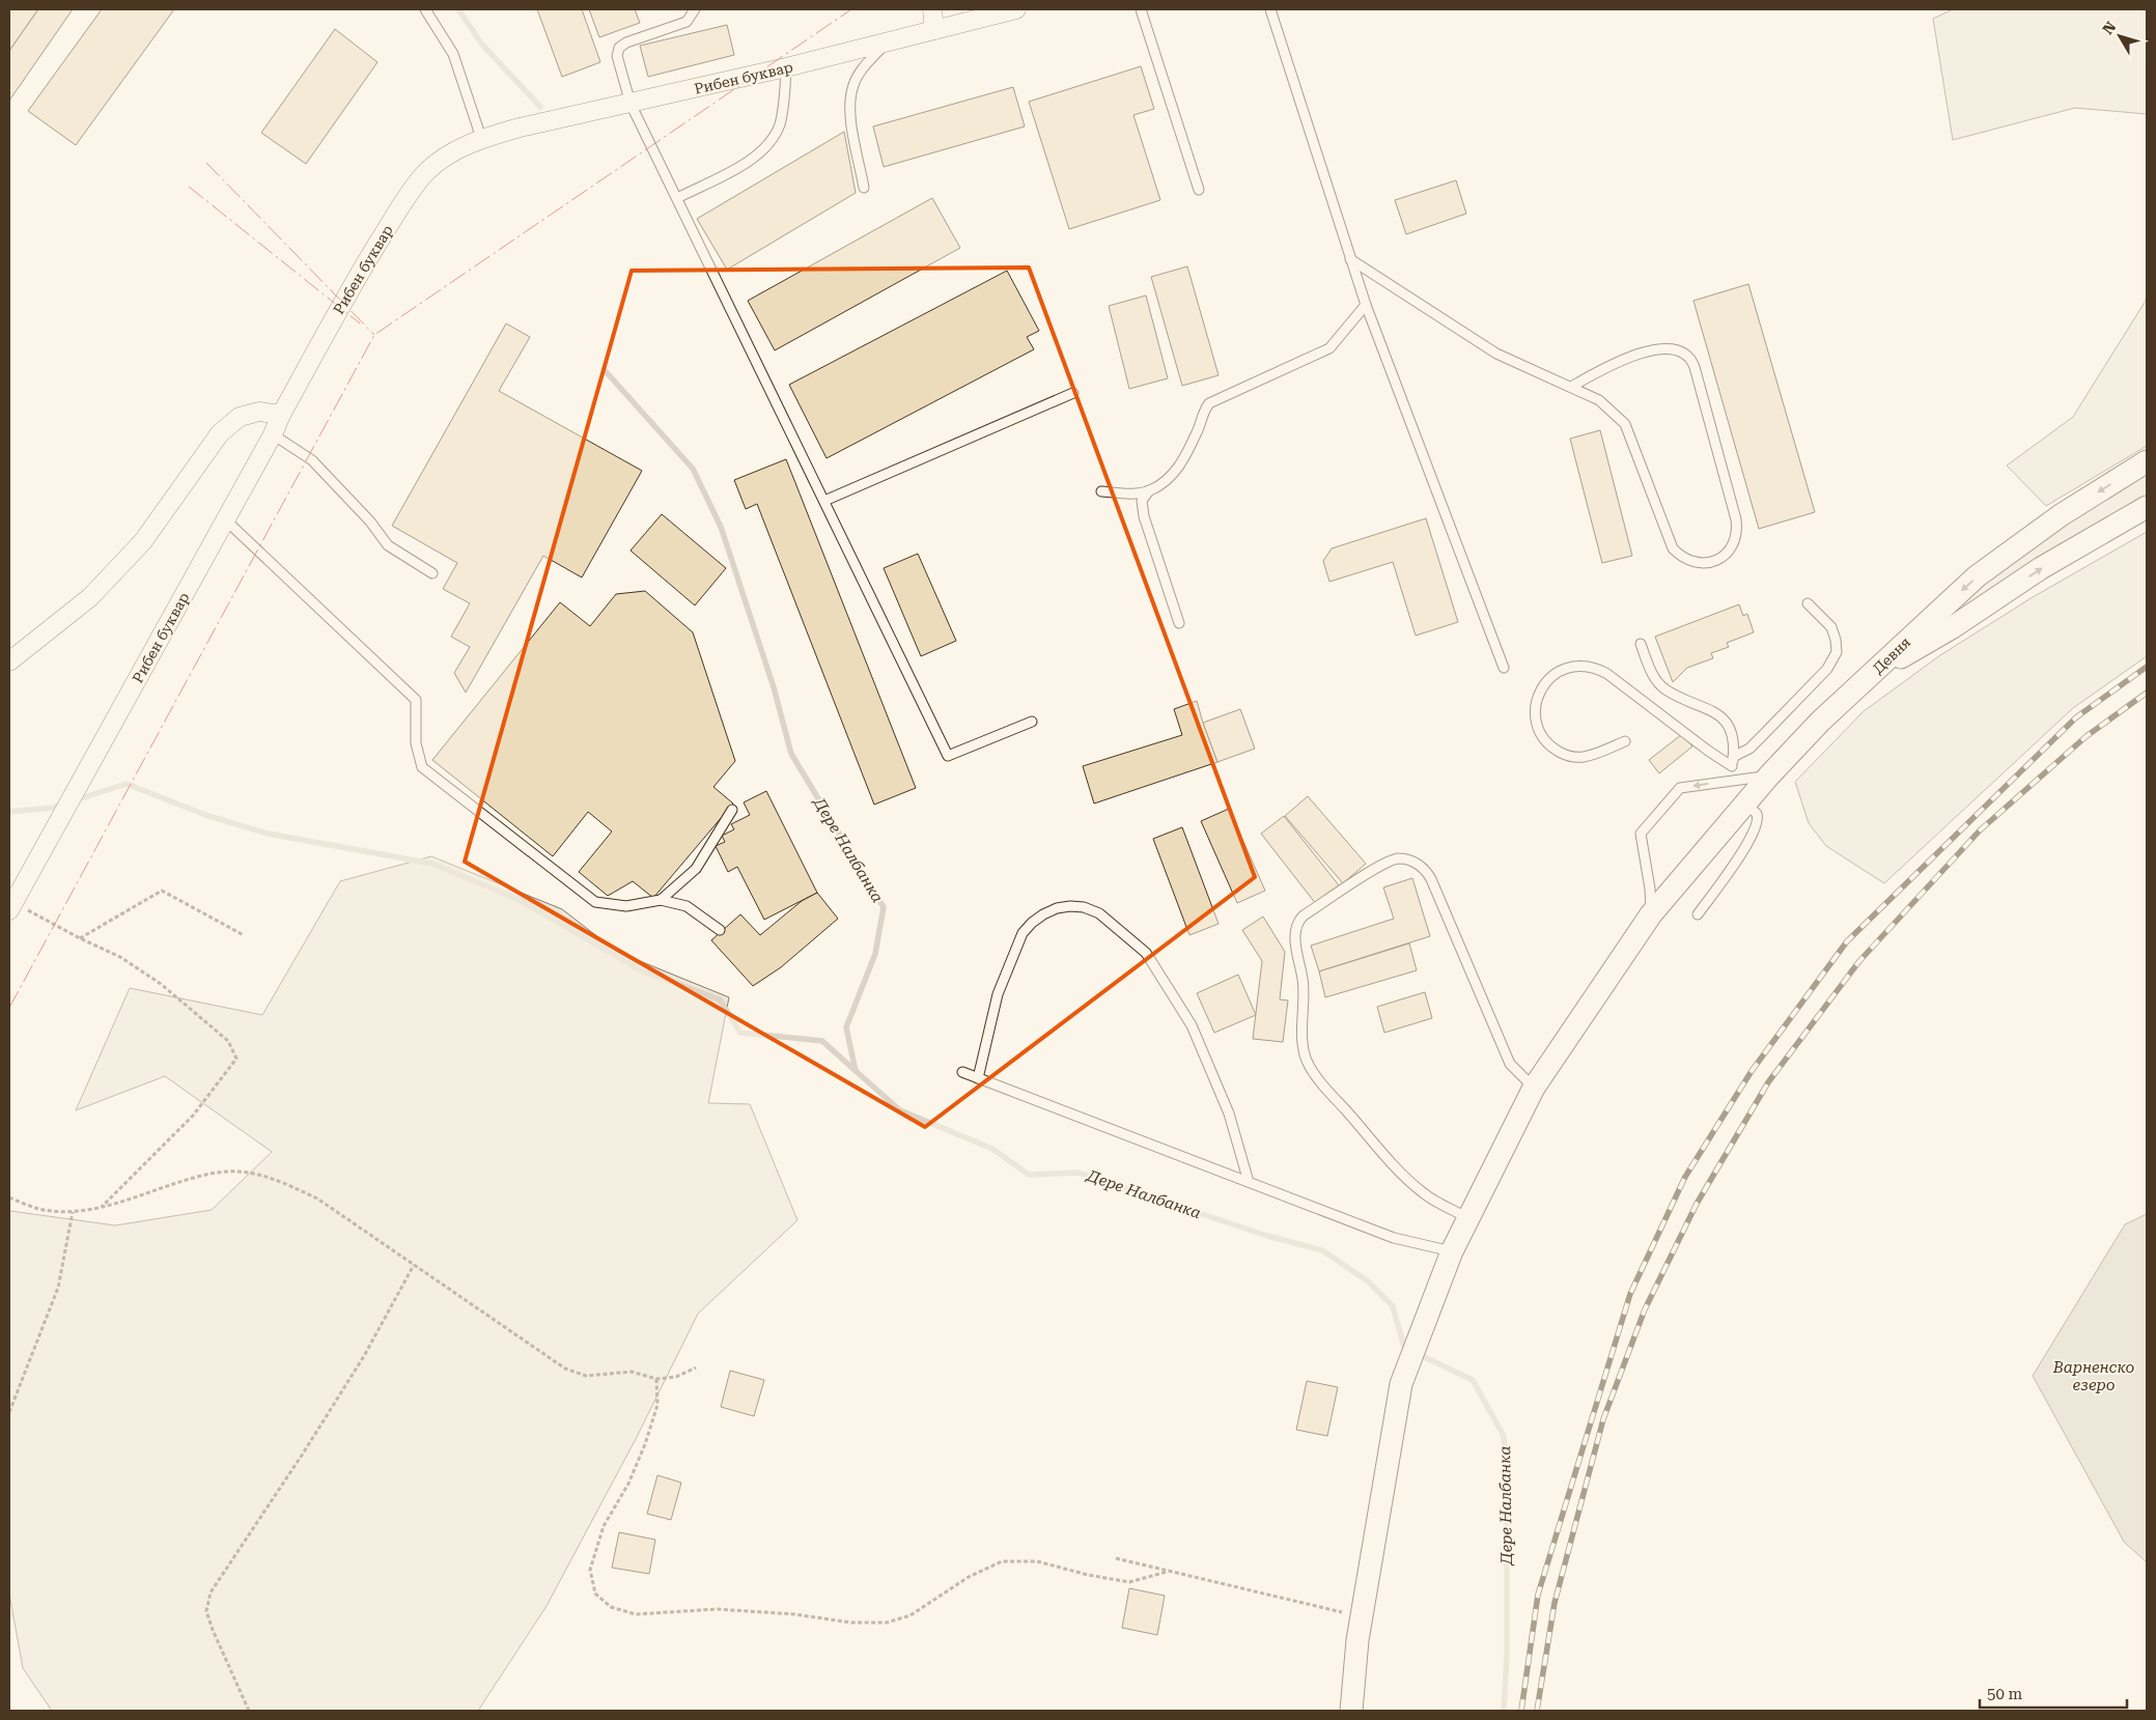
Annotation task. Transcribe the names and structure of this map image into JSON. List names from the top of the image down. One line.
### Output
{"streets":{"street":["Рибен буквар","Девня"]},"water":["Дере Налбанка","Варненско езеро"],"scale_bar":"50 m","north":"top left"}
